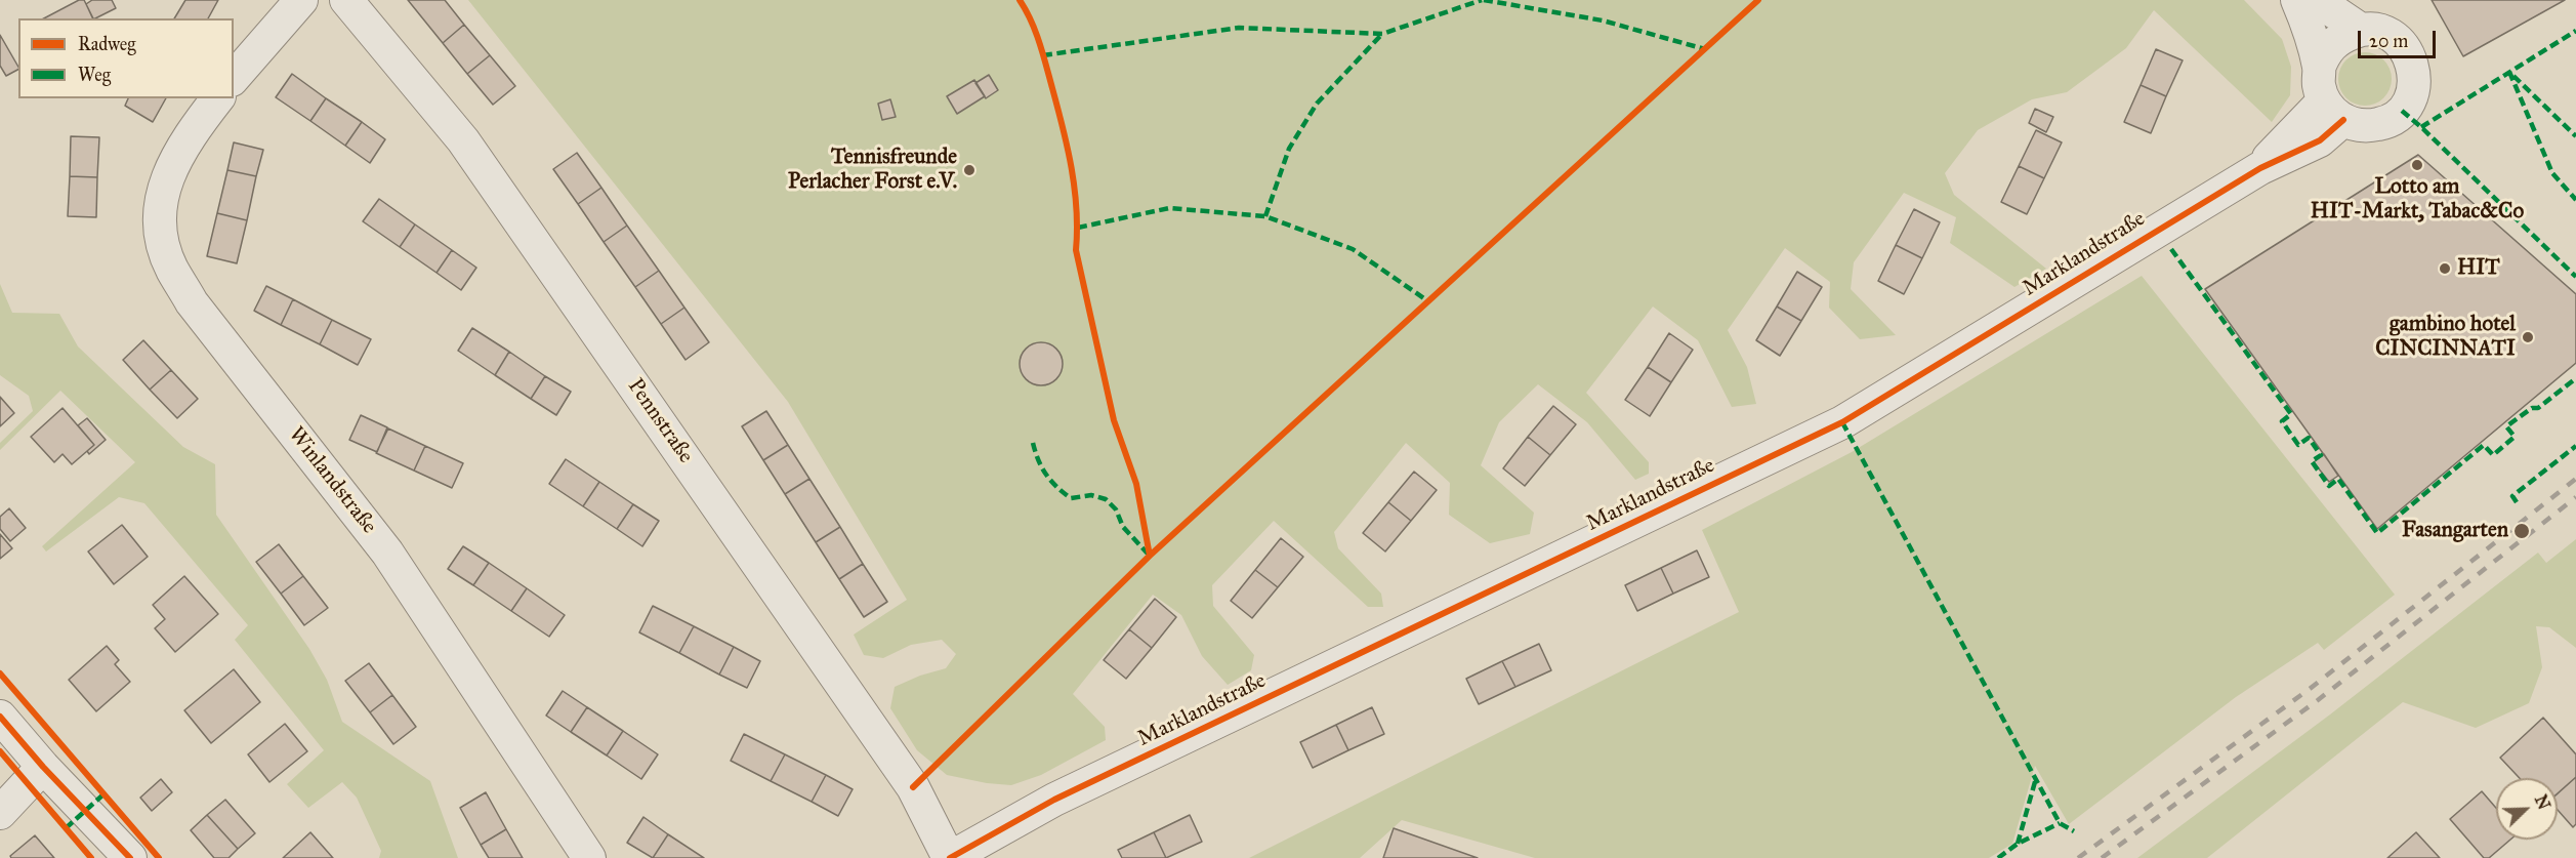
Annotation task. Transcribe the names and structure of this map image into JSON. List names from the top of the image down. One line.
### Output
{"streets":{"street":["Marklandstraße","Pennstraße","Winlandstraße"]},"crossings":[["Marklandstraße","Pennstraße"]],"places":["Lotto am HIT-Markt, Tabac&Co","Tennisfreunde Perlacher Forst e.V.","HIT","gambino hotel CINCINNATI","Fasangarten"],"legend":["Radweg","Weg"],"scale_bar":"20 m","north":"top right"}
